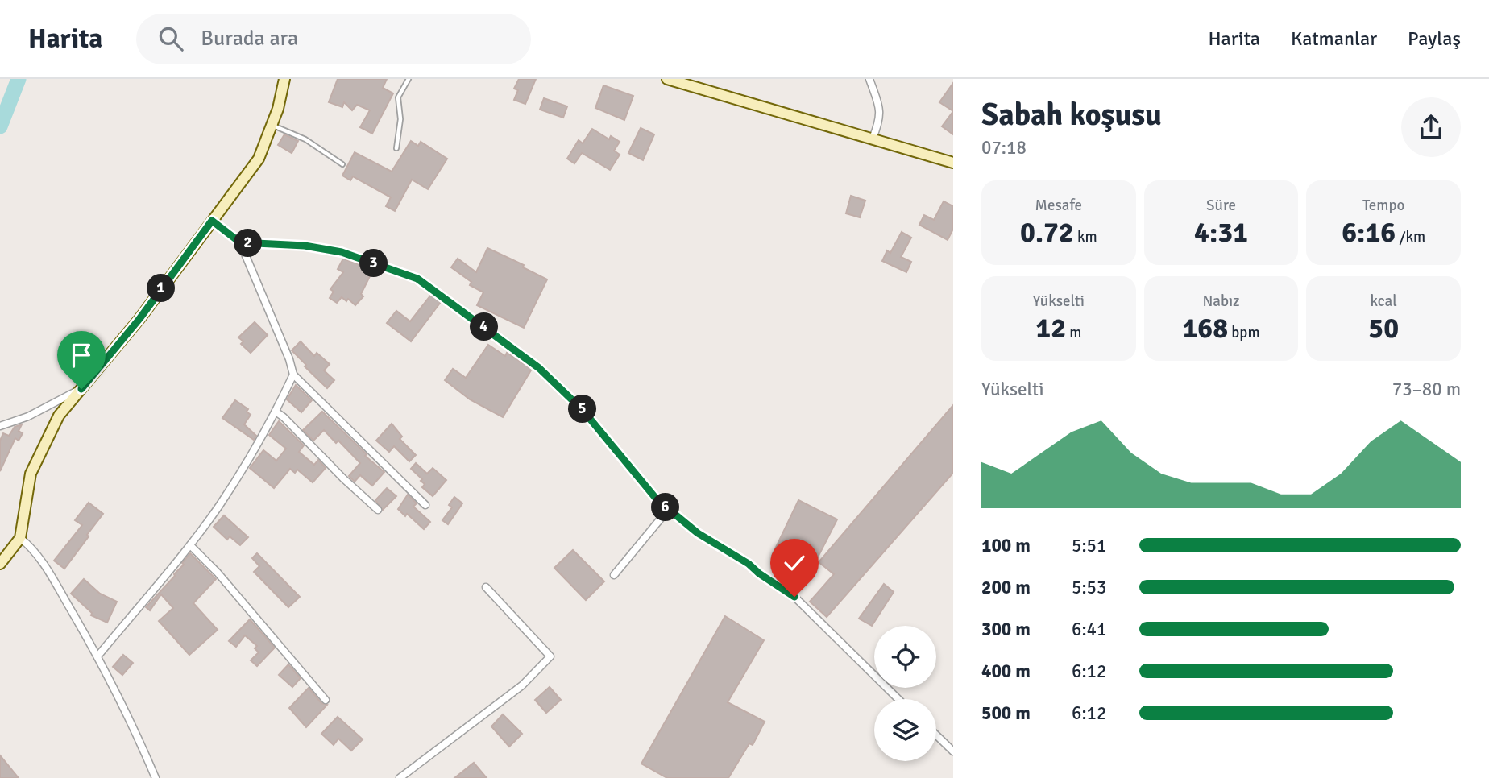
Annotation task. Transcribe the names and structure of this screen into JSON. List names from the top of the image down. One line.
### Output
{"page":{"header":"Harita","search":"Burada ara","nav":["Harita","Katmanlar","Paylaş"],"heading":["Sabah koşusu","07:18"],"stats":[["Mesafe","0.72 km"],["Süre","4:31"],["Tempo","6:16 /km"],["Yükselti","12 m"],["Nabız","168 bpm"],["kcal","50"]],"pins":["2","3","1","4","5","6"],"chart":["Yükselti","73–80 m"],"list":[{"name":"100 m","note":"5:51"},{"name":"200 m","note":"5:53"},{"name":"300 m","note":"6:41"},{"name":"400 m","note":"6:12"},{"name":"500 m","note":"6:12"}]}}
